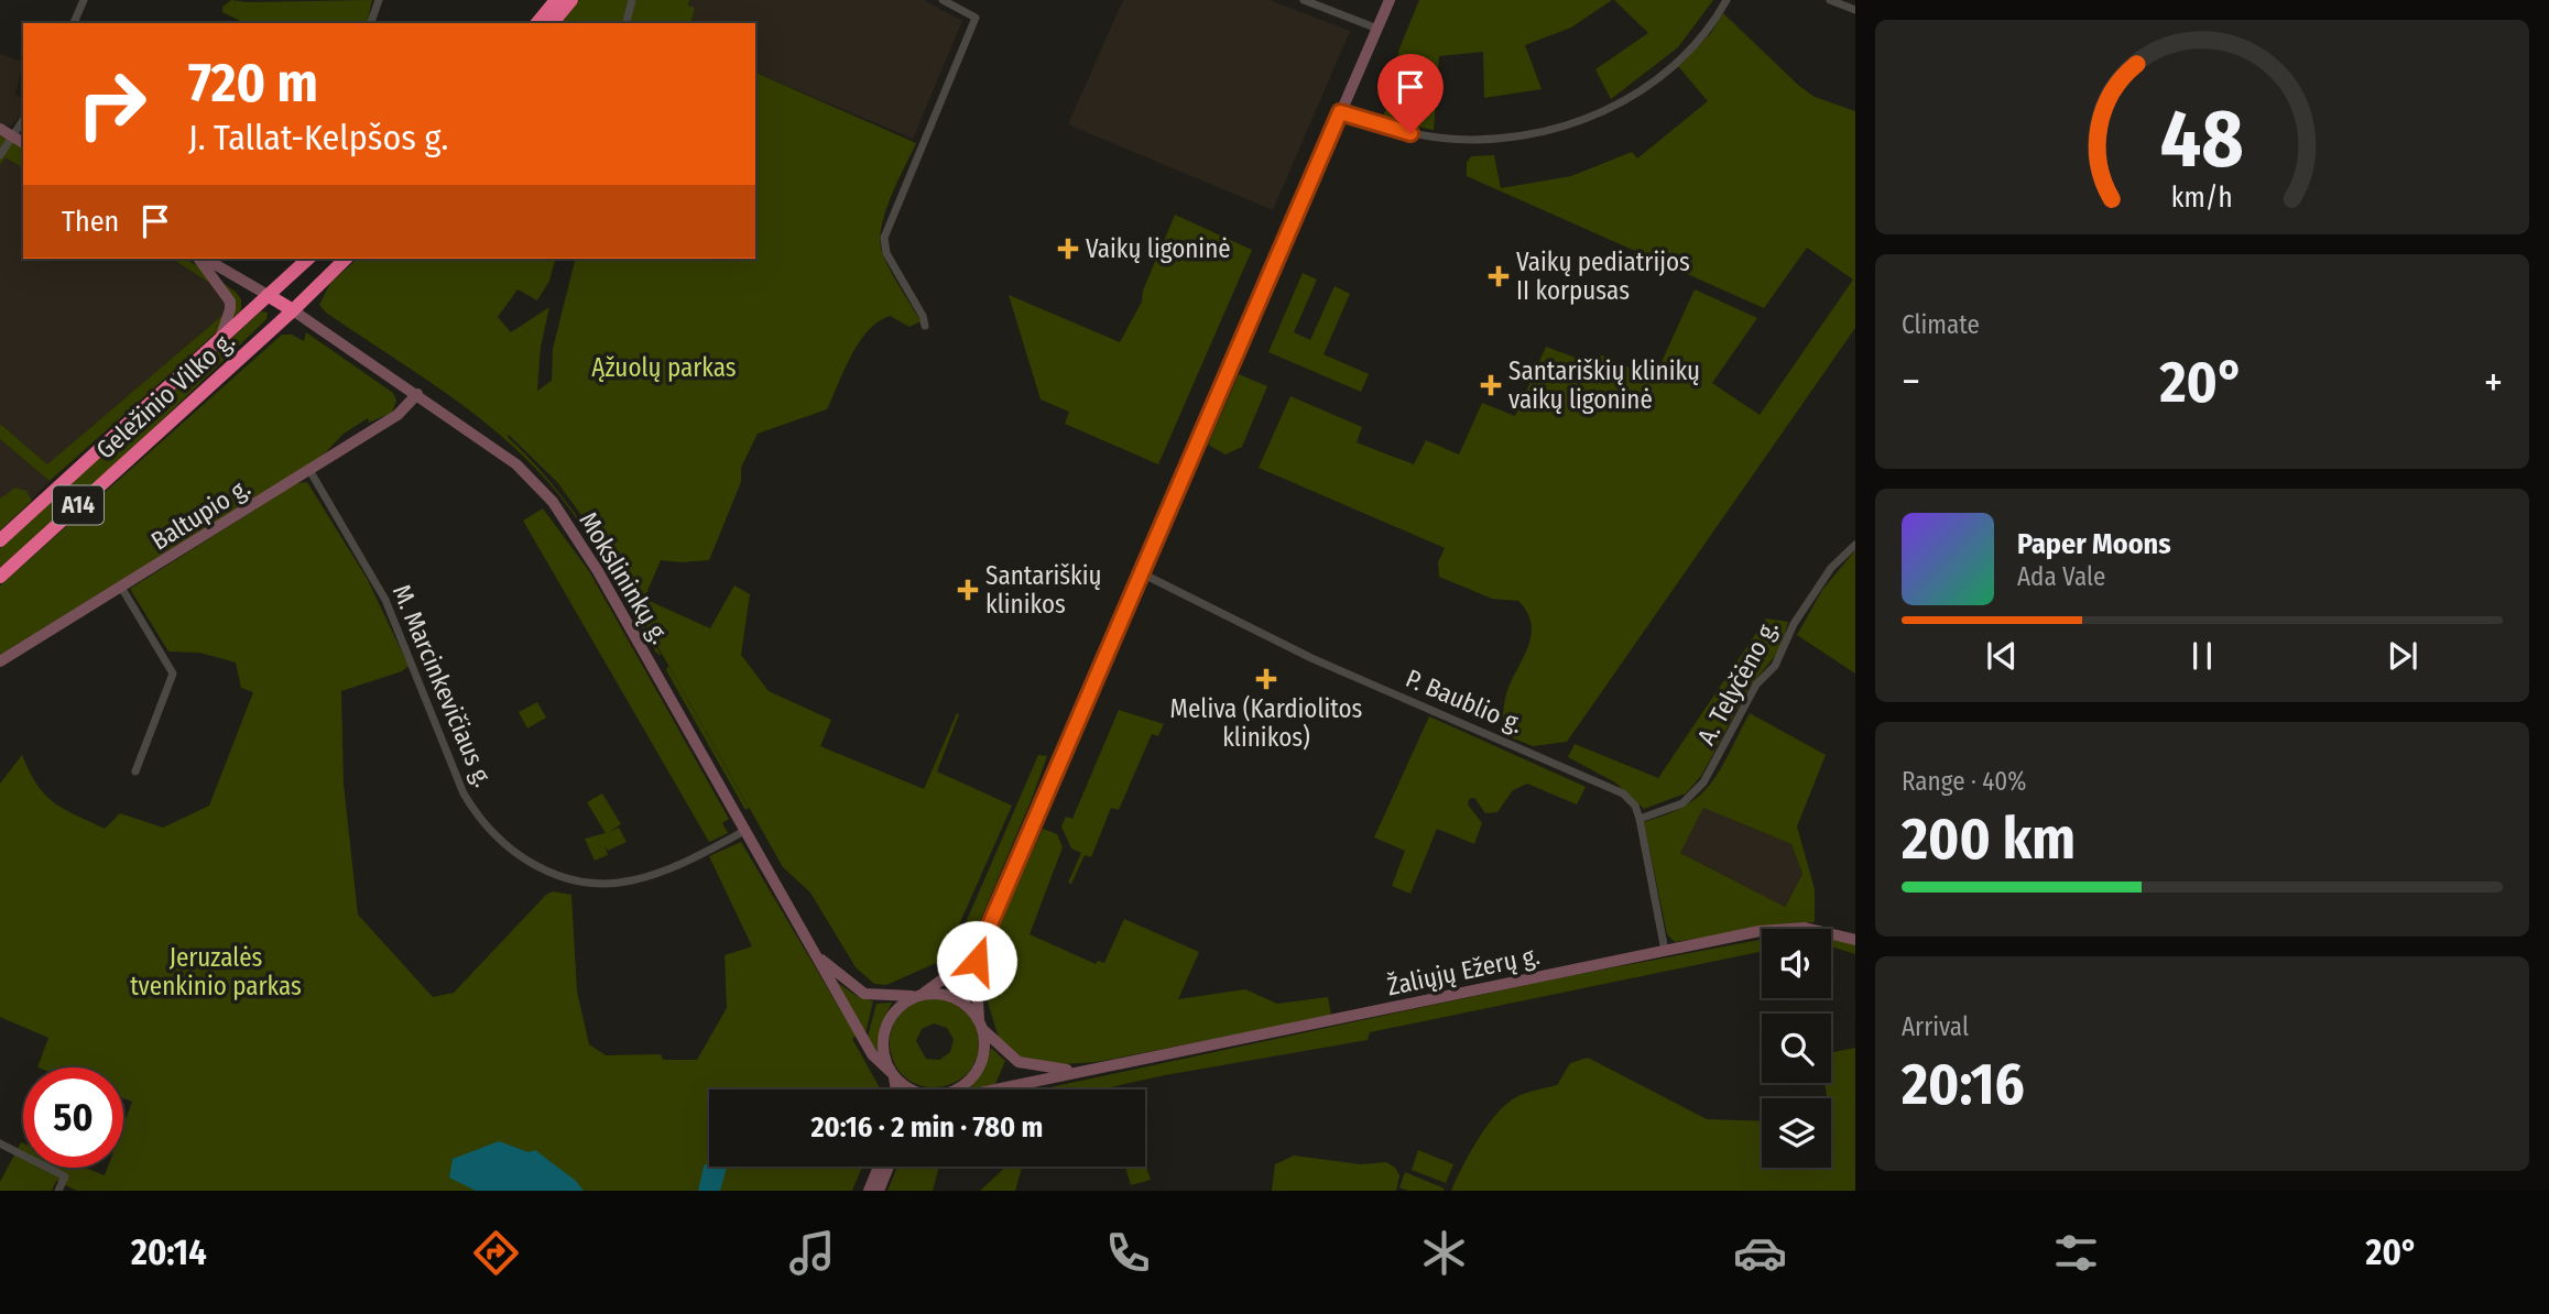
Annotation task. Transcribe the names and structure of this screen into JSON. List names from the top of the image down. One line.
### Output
{"streets":{"highway":["Geležinio Vilko g.","A14"],"main road":["Baltupio g.","Mokslininkų g.","Žaliųjų Ežerų g."],"street":["A. Telyčėno g.","M. Marcinkevičiaus g.","P. Baublio g."]},"crossings":[["Geležinio Vilko g.","A14"],["Geležinio Vilko g.","Mokslininkų g."],["A14","Mokslininkų g."],["Baltupio g.","Mokslininkų g."],["Baltupio g.","M. Marcinkevičiaus g."],["Mokslininkų g.","M. Marcinkevičiaus g."],["A. Telyčėno g.","P. Baublio g."],["P. Baublio g.","Žaliųjų Ežerų g."]],"parks":["Ąžuolų parkas","Jeruzalės tvenkinio parkas"],"places":{"health":["Vaikų ligoninė","Vaikų pediatrijos II korpusas","Santariškių klinikų vaikų ligoninė","Santariškių klinikos","Meliva (Kardiolitos klinikos)"]},"page":{"turn":["720 m","J. Tallat-Kelpšos g."],"then":"Then","tile":["Climate",["Range · 40%","200 km"],["Arrival","20:16"]],"heat":["−","20°","+"],"song":["Paper Moons","Ada Vale"],"limit":"50","trip":"20:16 · 2 min · 780 m","tabs":["20:14","20°"],"gauge":["48","km/h"]}}
